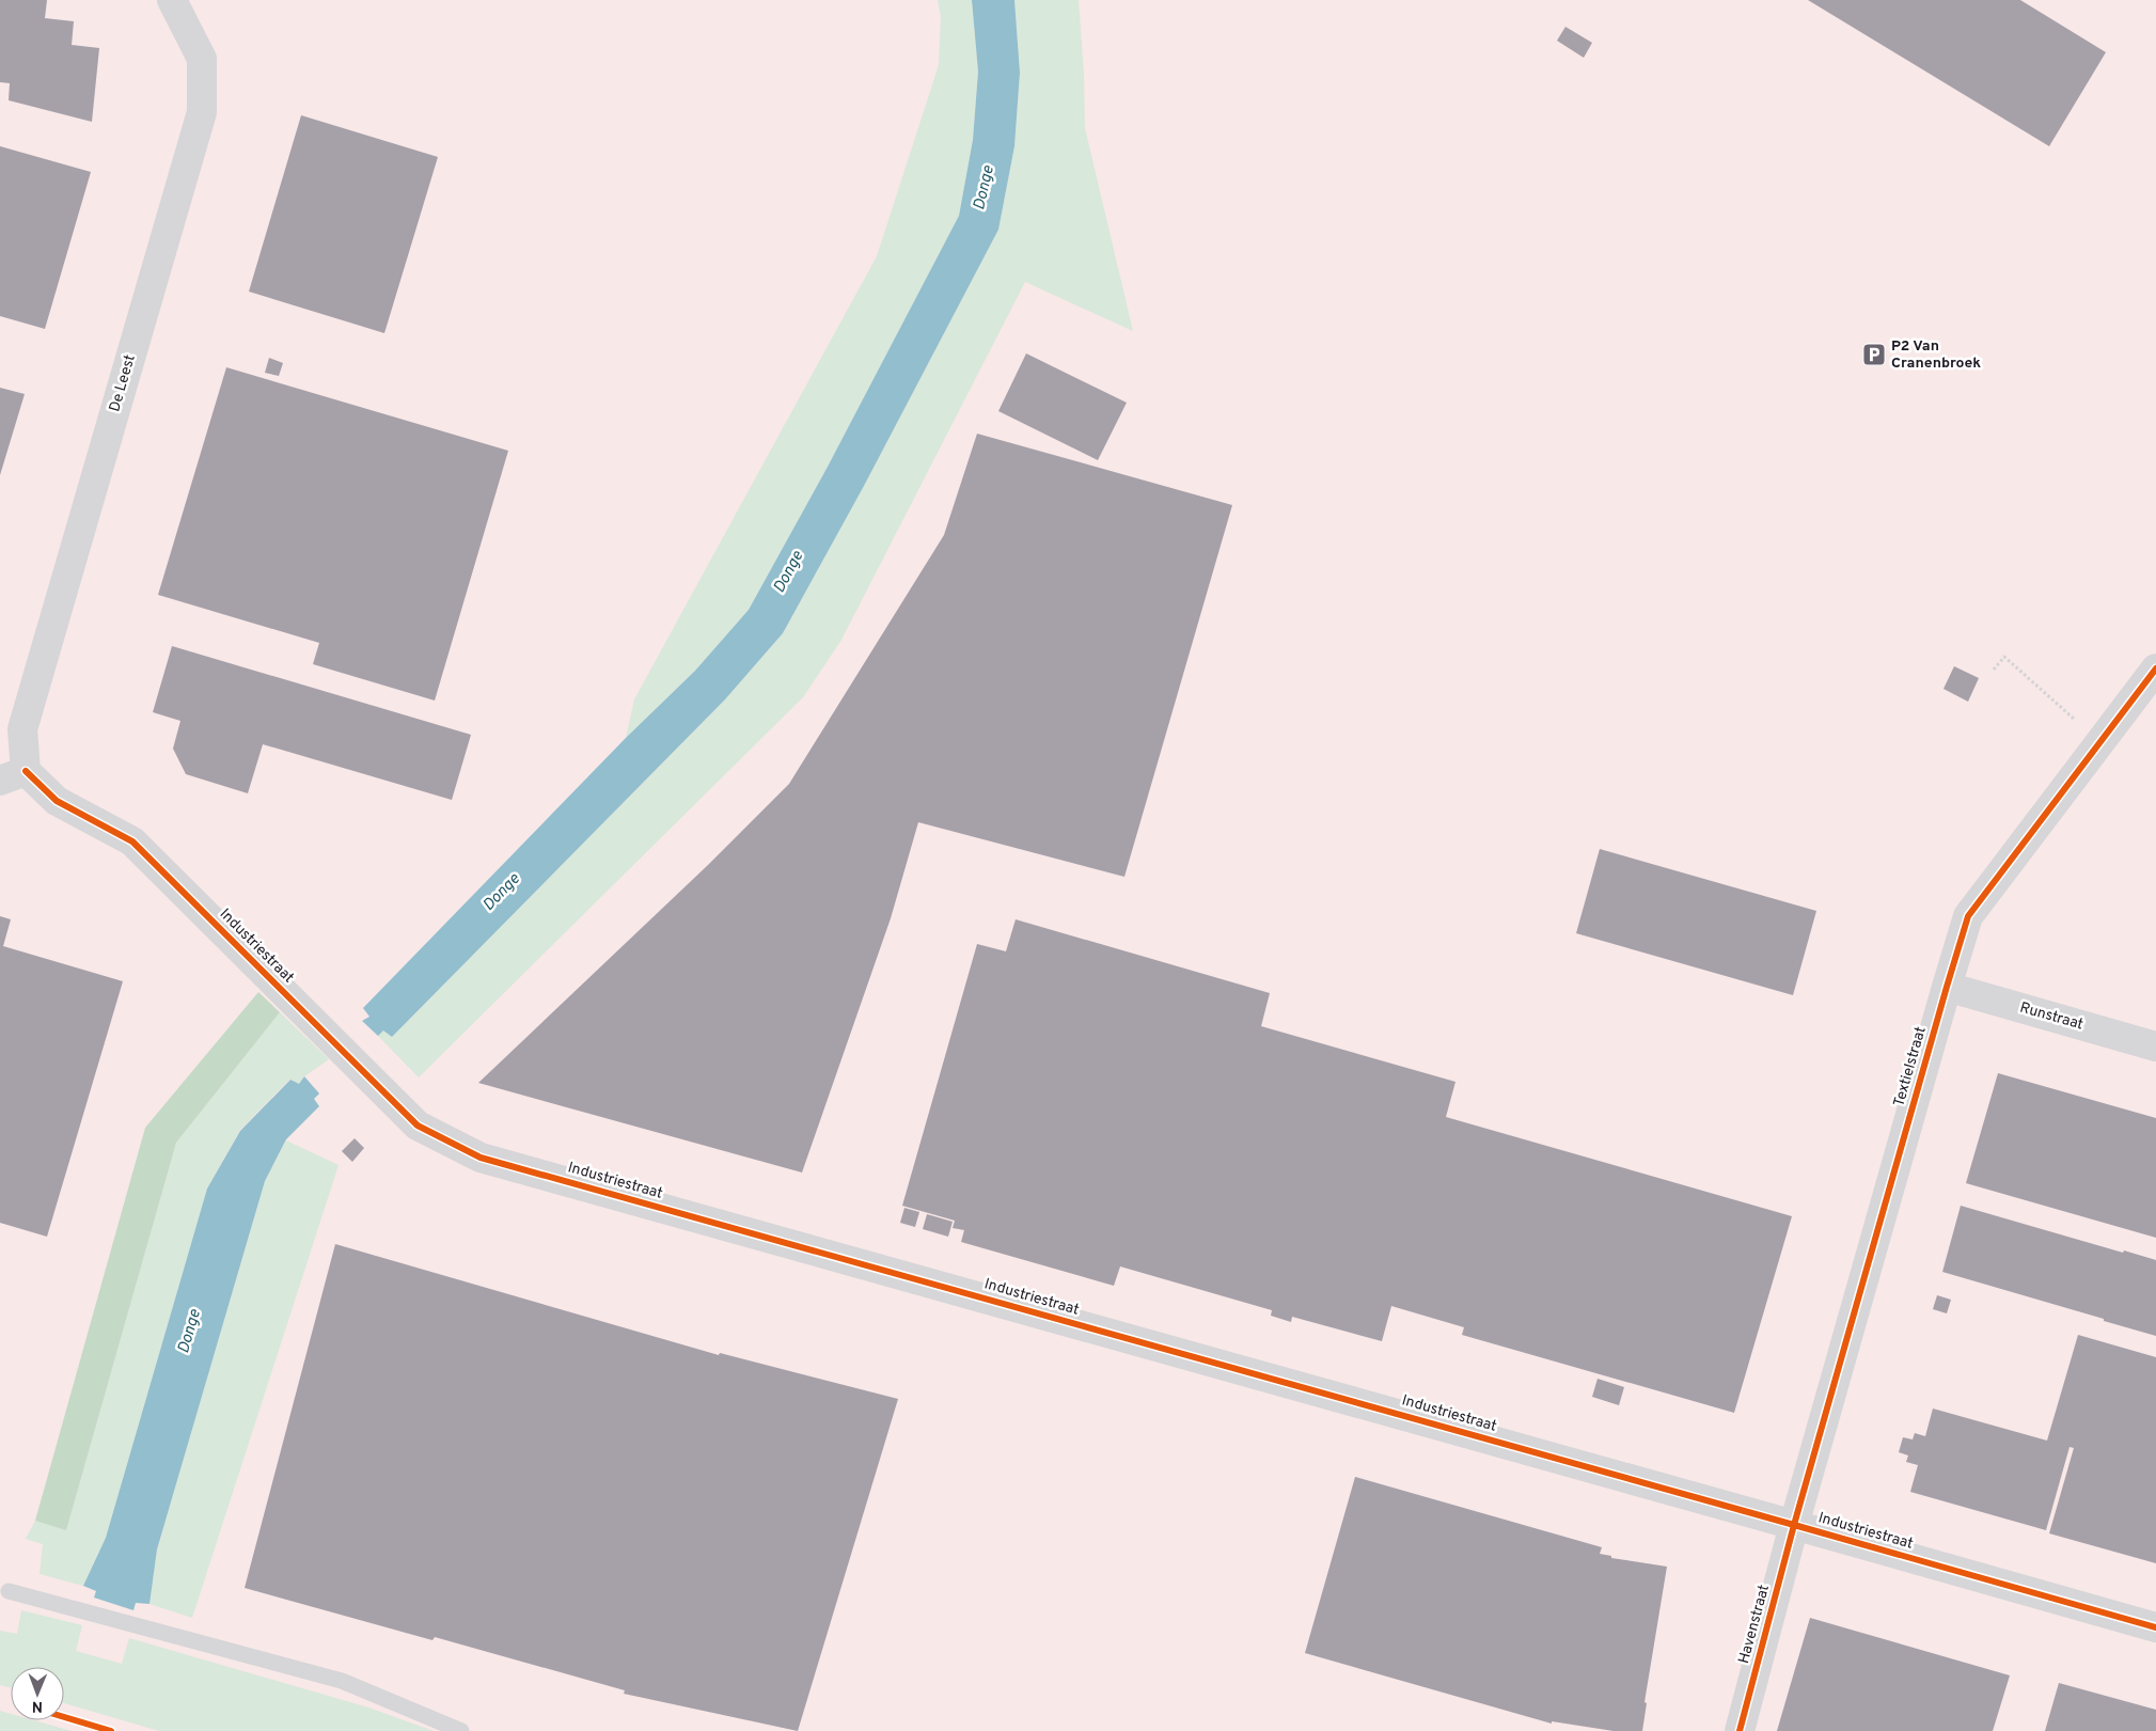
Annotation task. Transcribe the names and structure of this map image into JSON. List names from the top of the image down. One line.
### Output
{"streets":{"street":["De Leest","Industriestraat","Runstraat","Textielstraat","Havenstraat"]},"crossings":[["De Leest","Industriestraat"],["Industriestraat","Textielstraat"],["Industriestraat","Havenstraat"],["Runstraat","Textielstraat"],["Textielstraat","Havenstraat"]],"water":["Donge"],"places":{"parking":["P2 Van Cranenbroek"]},"north":"bottom"}
